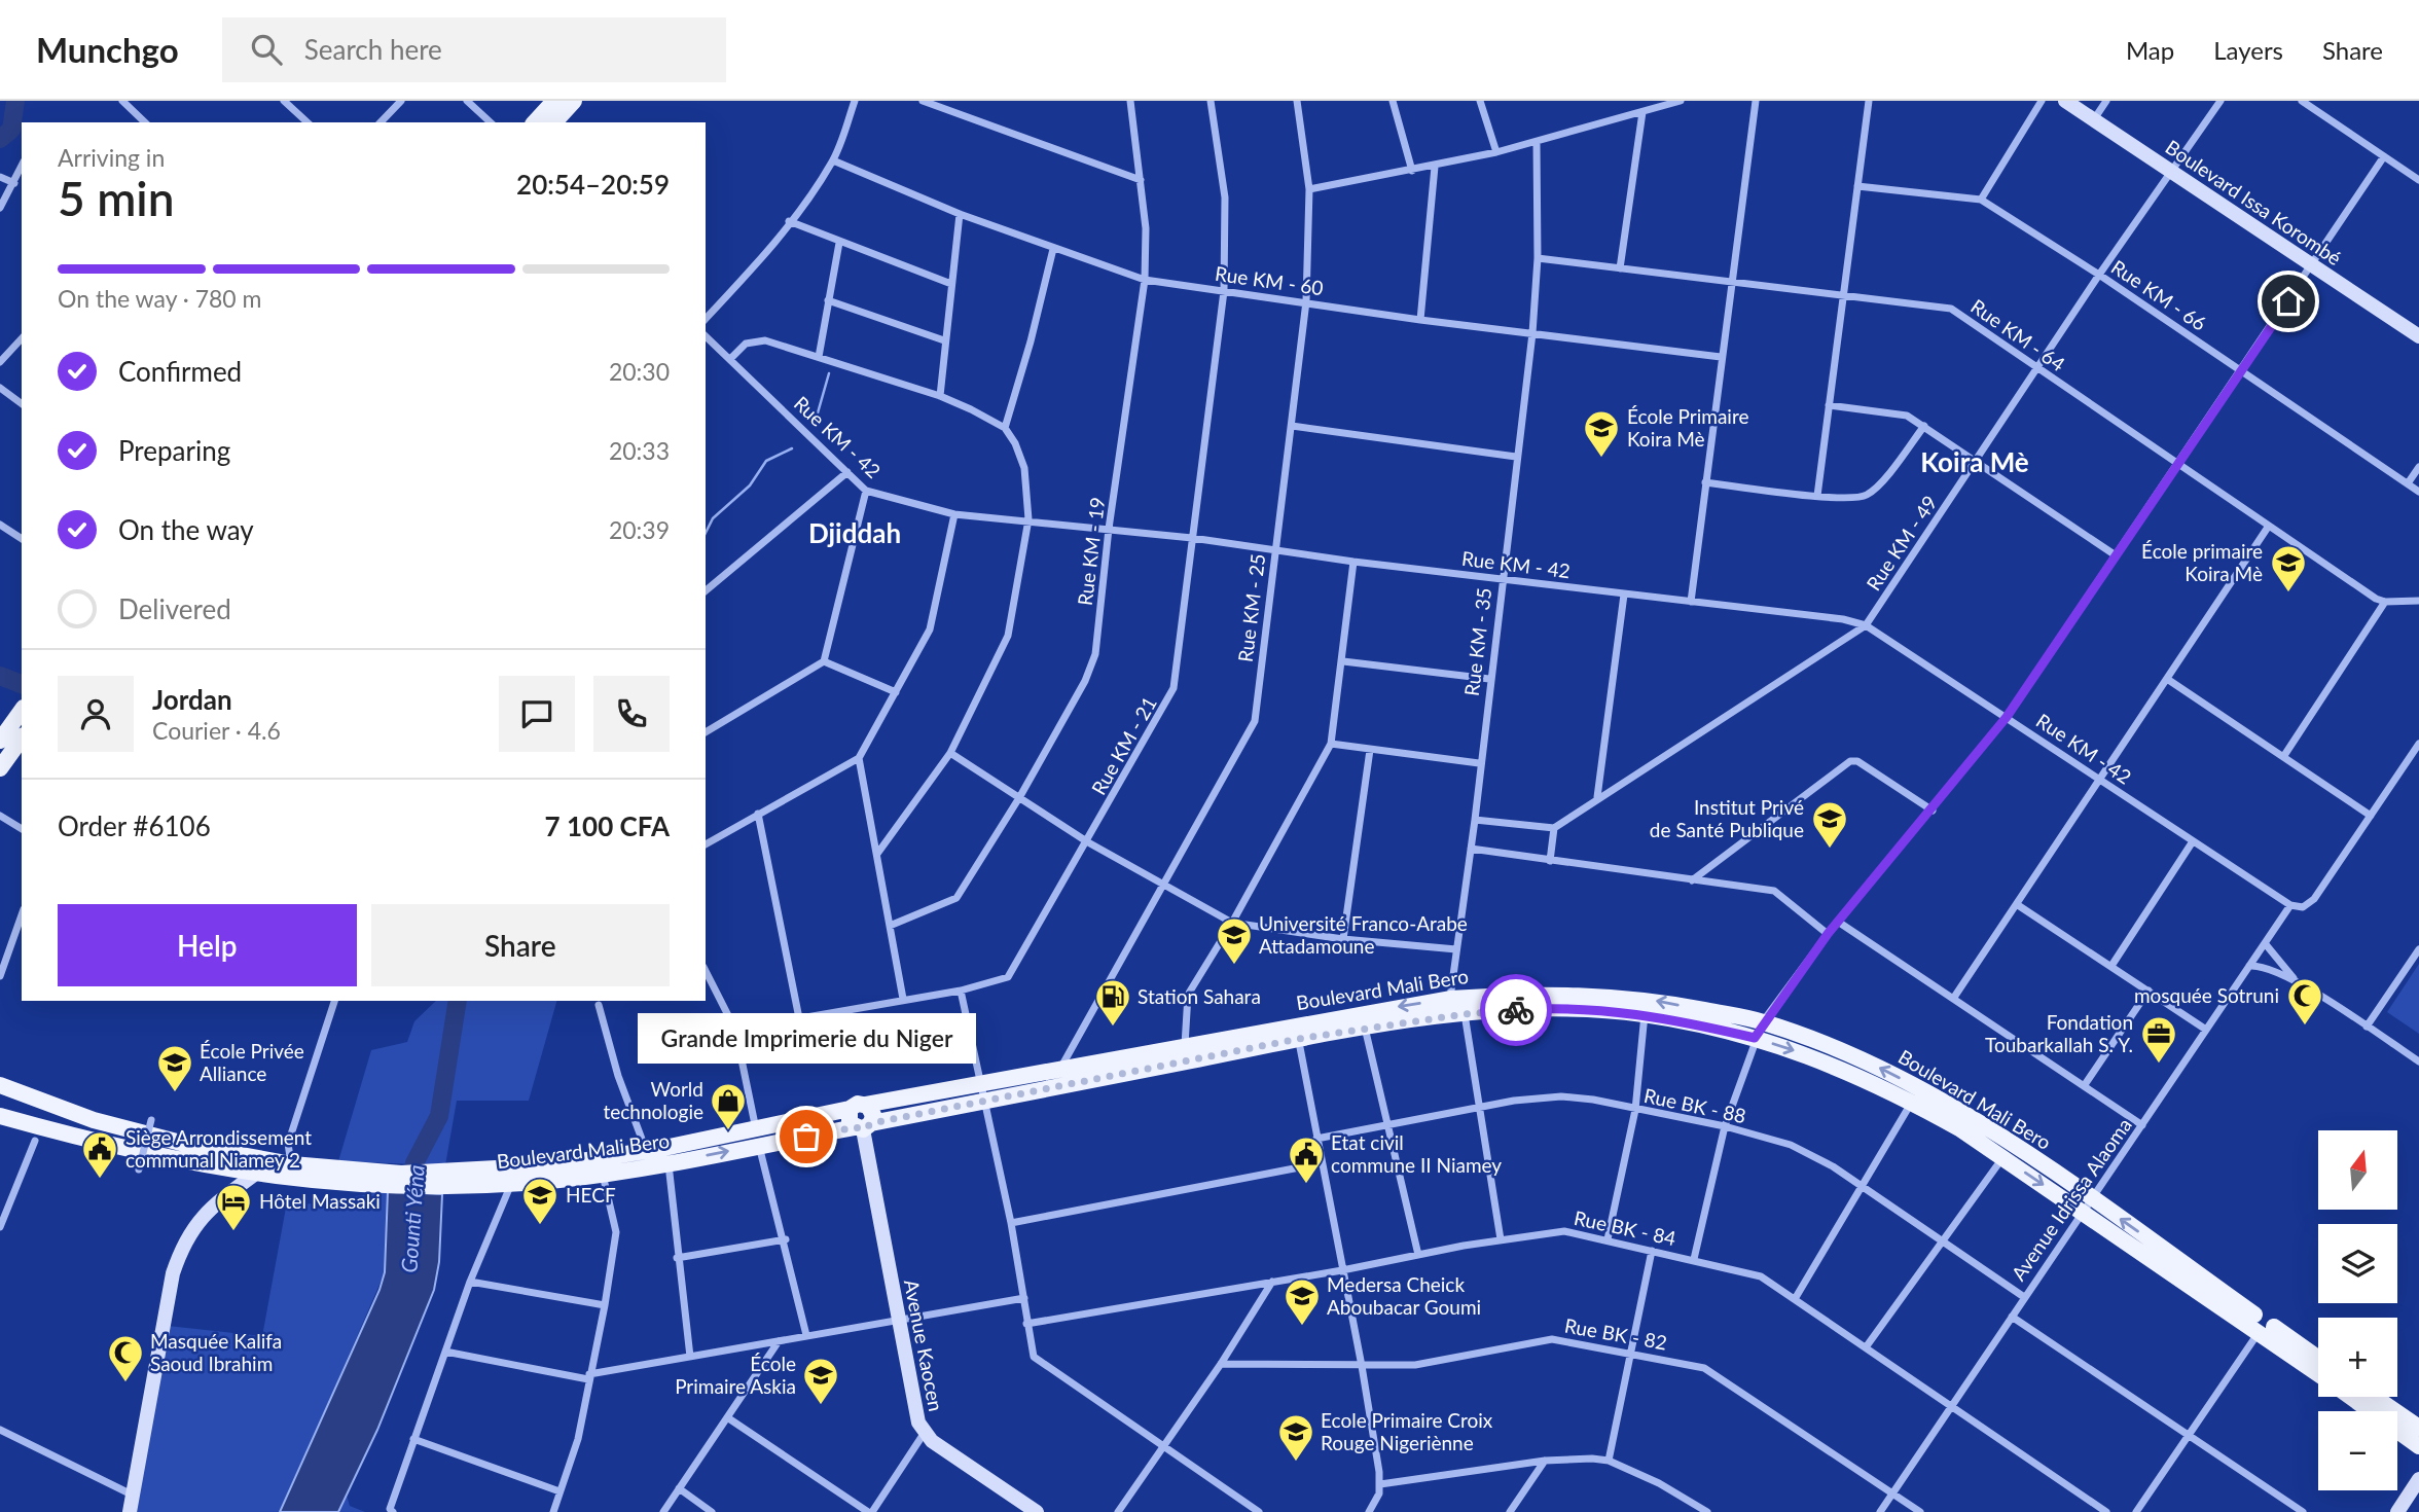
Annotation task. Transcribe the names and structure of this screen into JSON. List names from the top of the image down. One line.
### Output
{"streets":{"main road":["Boulevard Mali Bero"],"street":["Boulevard Issa Korombé","Rue KM - 60","Rue KM - 66","Rue KM - 64","Rue KM - 42","Rue KM - 49","Rue KM - 19","Rue KM - 25","Rue KM - 35","Rue KM - 21","Rue BK - 88","Avenue Idrissa Alaoma","Rue BK - 84","Rue BK - 82","Avenue Kaocen"]},"crossings":[["Boulevard Issa Korombé","Rue KM - 49"],["Rue KM - 60","Rue KM - 19"],["Rue KM - 60","Rue KM - 25"],["Rue KM - 60","Rue KM - 35"],["Rue KM - 60","Rue KM - 21"],["Rue KM - 66","Rue KM - 49"],["Rue KM - 64","Rue KM - 49"],["Rue KM - 64","Rue KM - 35"],["Rue KM - 42","Rue KM - 49"],["Rue KM - 42","Rue KM - 19"],["Rue KM - 42","Rue KM - 25"],["Rue KM - 42","Rue KM - 35"],["Rue KM - 42","Rue KM - 21"],["Rue KM - 42","Avenue Idrissa Alaoma"],["Rue KM - 25","Boulevard Mali Bero"],["Rue KM - 35","Boulevard Mali Bero"],["Rue KM - 35","Rue BK - 88"],["Rue KM - 35","Rue BK - 84"],["Boulevard Mali Bero","Avenue Idrissa Alaoma"],["Boulevard Mali Bero","Avenue Kaocen"],["Rue BK - 88","Avenue Idrissa Alaoma"],["Avenue Idrissa Alaoma","Rue BK - 84"],["Avenue Idrissa Alaoma","Rue BK - 82"]],"districts":["Koira Mè","Djiddah"],"water":["Gounti Yéna"],"places":{"school or university":["École Primaire Koira Mè","École primaire Koira Mè","Institut Privé de Santé Publique","Université Franco-Arabe Attadamoune","École Privée Alliance","HECF","Medersa Cheick Aboubacar Goumi","École Primaire Askia","Ecole Primaire Croix Rouge Nigeriènne"],"mosque":["mosquée Sotruni","Masquée Kalifa Saoud Ibrahim"],"fuel station":["Station Sahara"],"office":["Fondation Toubarkallah S. Y."],"shop":["World technologie"],"other":["Grande Imprimerie du Niger"],"public building":["Siège Arrondissement communal Niamey 2","Etat civil commune II Niamey"],"hotel":["Hôtel Massaki"]},"north":"top","page":{"header":"Munchgo","search":"Search here","nav":["Map","Layers","Share"],"heading":["5 min","Arriving in","20:54–20:59"],"panel":["Jordan","Courier · 4.6","Order #6106","7 100 CFA"],"bar":"On the way · 780 m","list":[["Confirmed","20:30"],["Preparing","20:33"],["On the way","20:39"],"Delivered"],"buttons":["Help","Share"],"bubble":"Grande Imprimerie du Niger","map_buttons":["+","−"]}}
